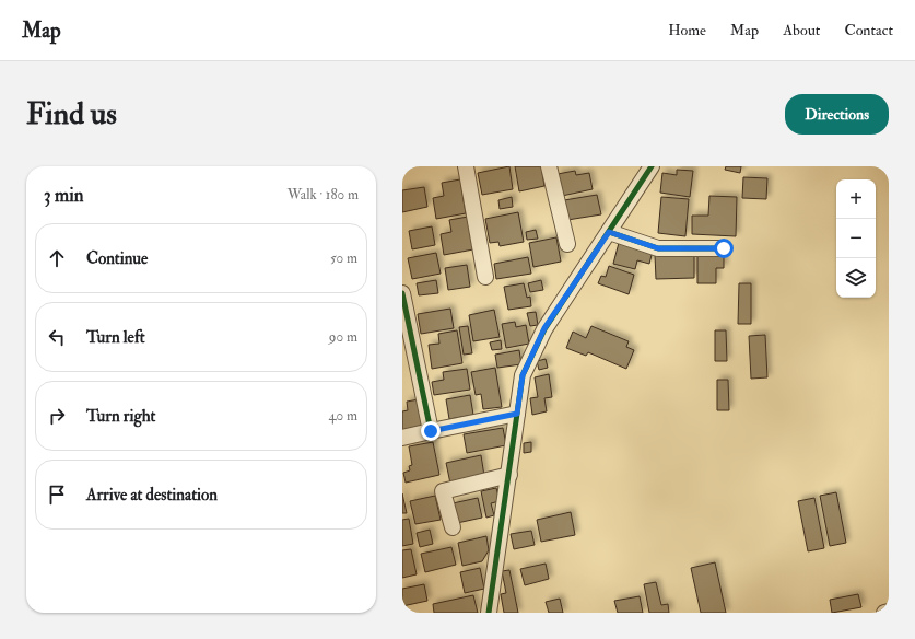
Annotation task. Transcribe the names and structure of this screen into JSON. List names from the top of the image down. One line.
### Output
{"page":{"header":"Map","nav":["Home","Map","About","Contact"],"buttons":"Directions","title":"Find us","heading":["3 min","Walk · 180 m"],"map_buttons":["+","−"],"list":[["Continue","50 m"],["Turn left","90 m"],["Turn right","40 m"],"Arrive at destination"]}}
